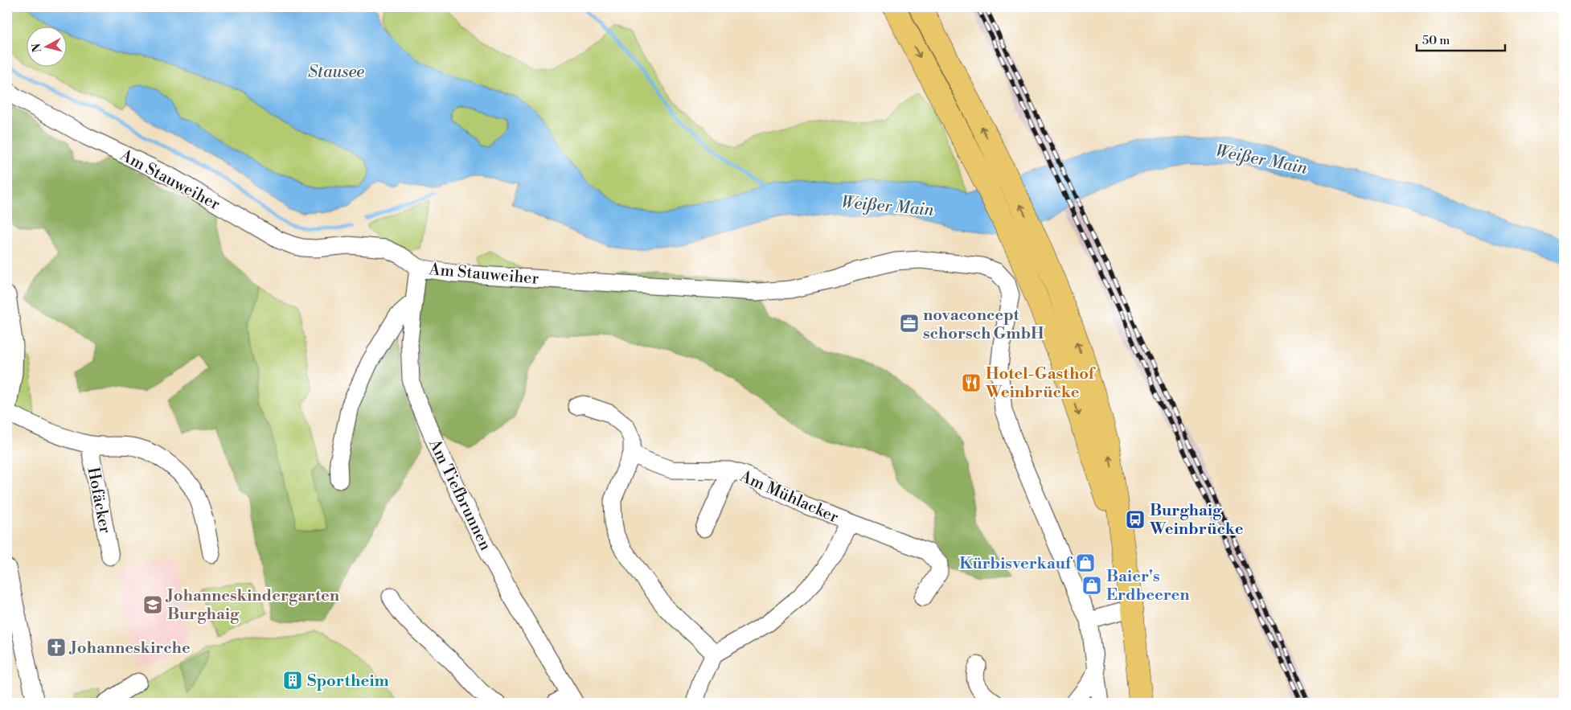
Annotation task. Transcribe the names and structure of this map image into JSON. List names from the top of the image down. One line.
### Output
{"streets":{"street":["Am Stauweiher","Am Tiefbrunnen","Am Mühlacker","Hofäcker"]},"crossings":[["Am Stauweiher","Am Tiefbrunnen"]],"water":["Stausee","Weißer Main"],"places":{"office":["novaconcept schorsch GmbH"],"restaurant":["Hotel-Gasthof Weinbrücke"],"bus stop":["Burghaig Weinbrücke"],"shop":["Kürbisverkauf","Baier's Erdbeeren"],"school or university":["Johanneskindergarten Burghaig"],"church":["Johanneskirche"],"building":["Sportheim"]},"scale_bar":"50 m","north":"left"}
